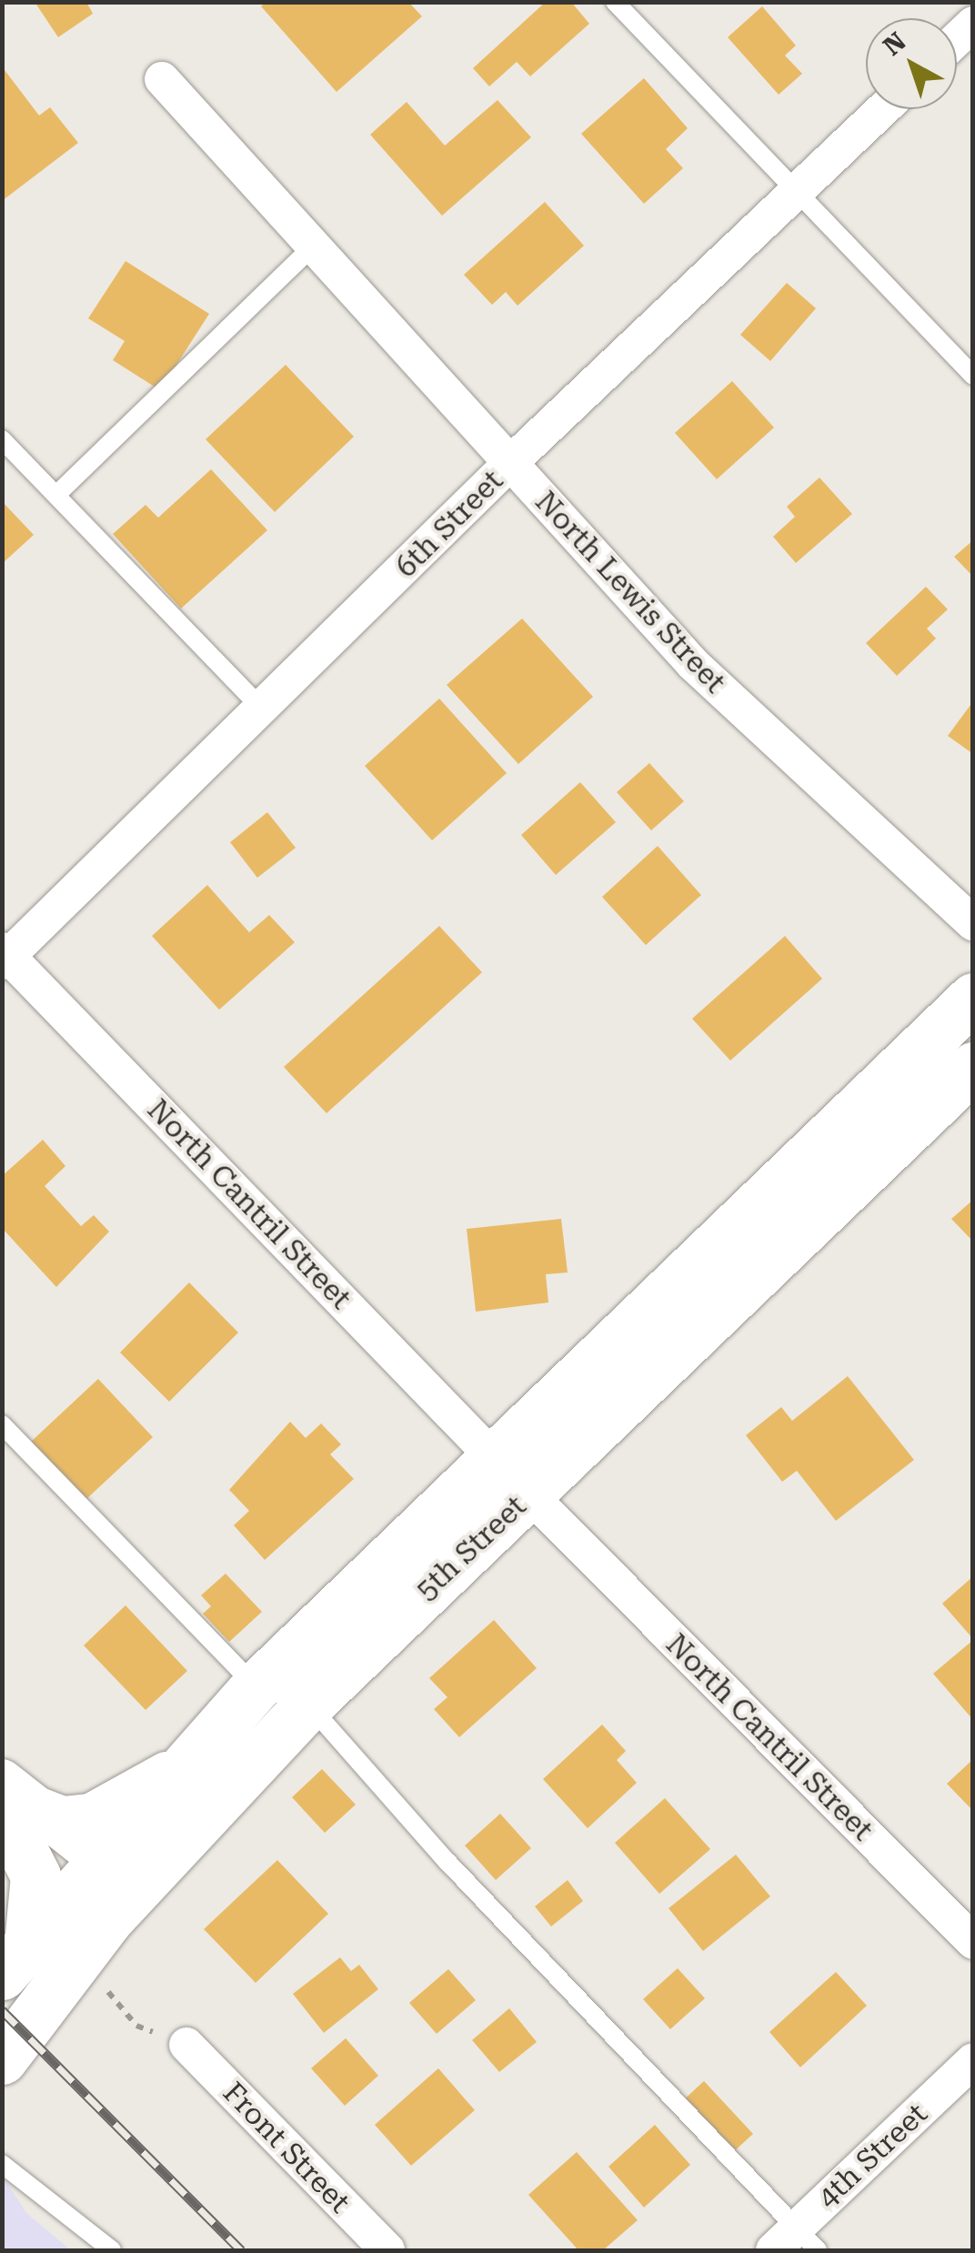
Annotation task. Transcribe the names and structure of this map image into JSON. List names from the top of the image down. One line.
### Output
{"streets":{"main road":["5th Street"],"street":["6th Street","North Lewis Street","North Cantril Street","Front Street","4th Street"]},"crossings":[["6th Street","North Lewis Street"],["6th Street","North Cantril Street"],["North Cantril Street","5th Street"]],"north":"top left"}
